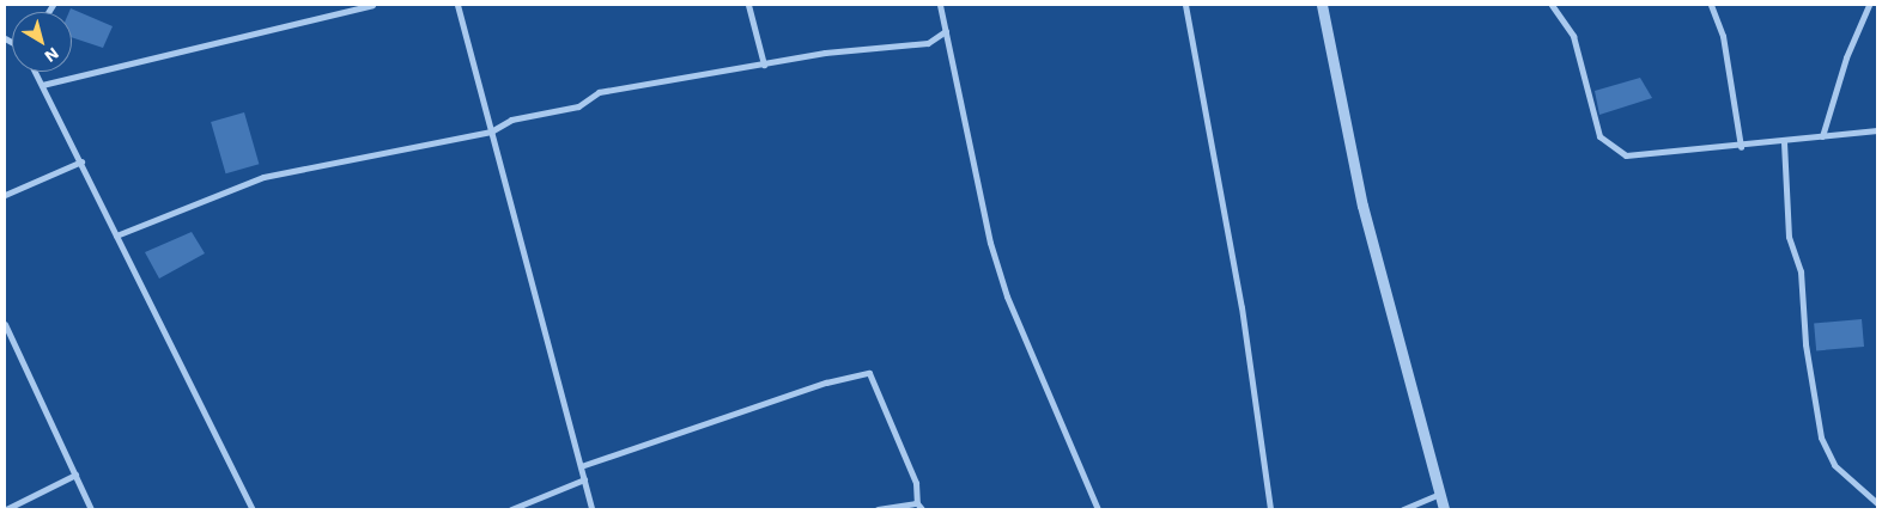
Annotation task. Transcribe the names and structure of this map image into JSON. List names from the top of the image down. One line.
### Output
{"north":"bottom right"}
